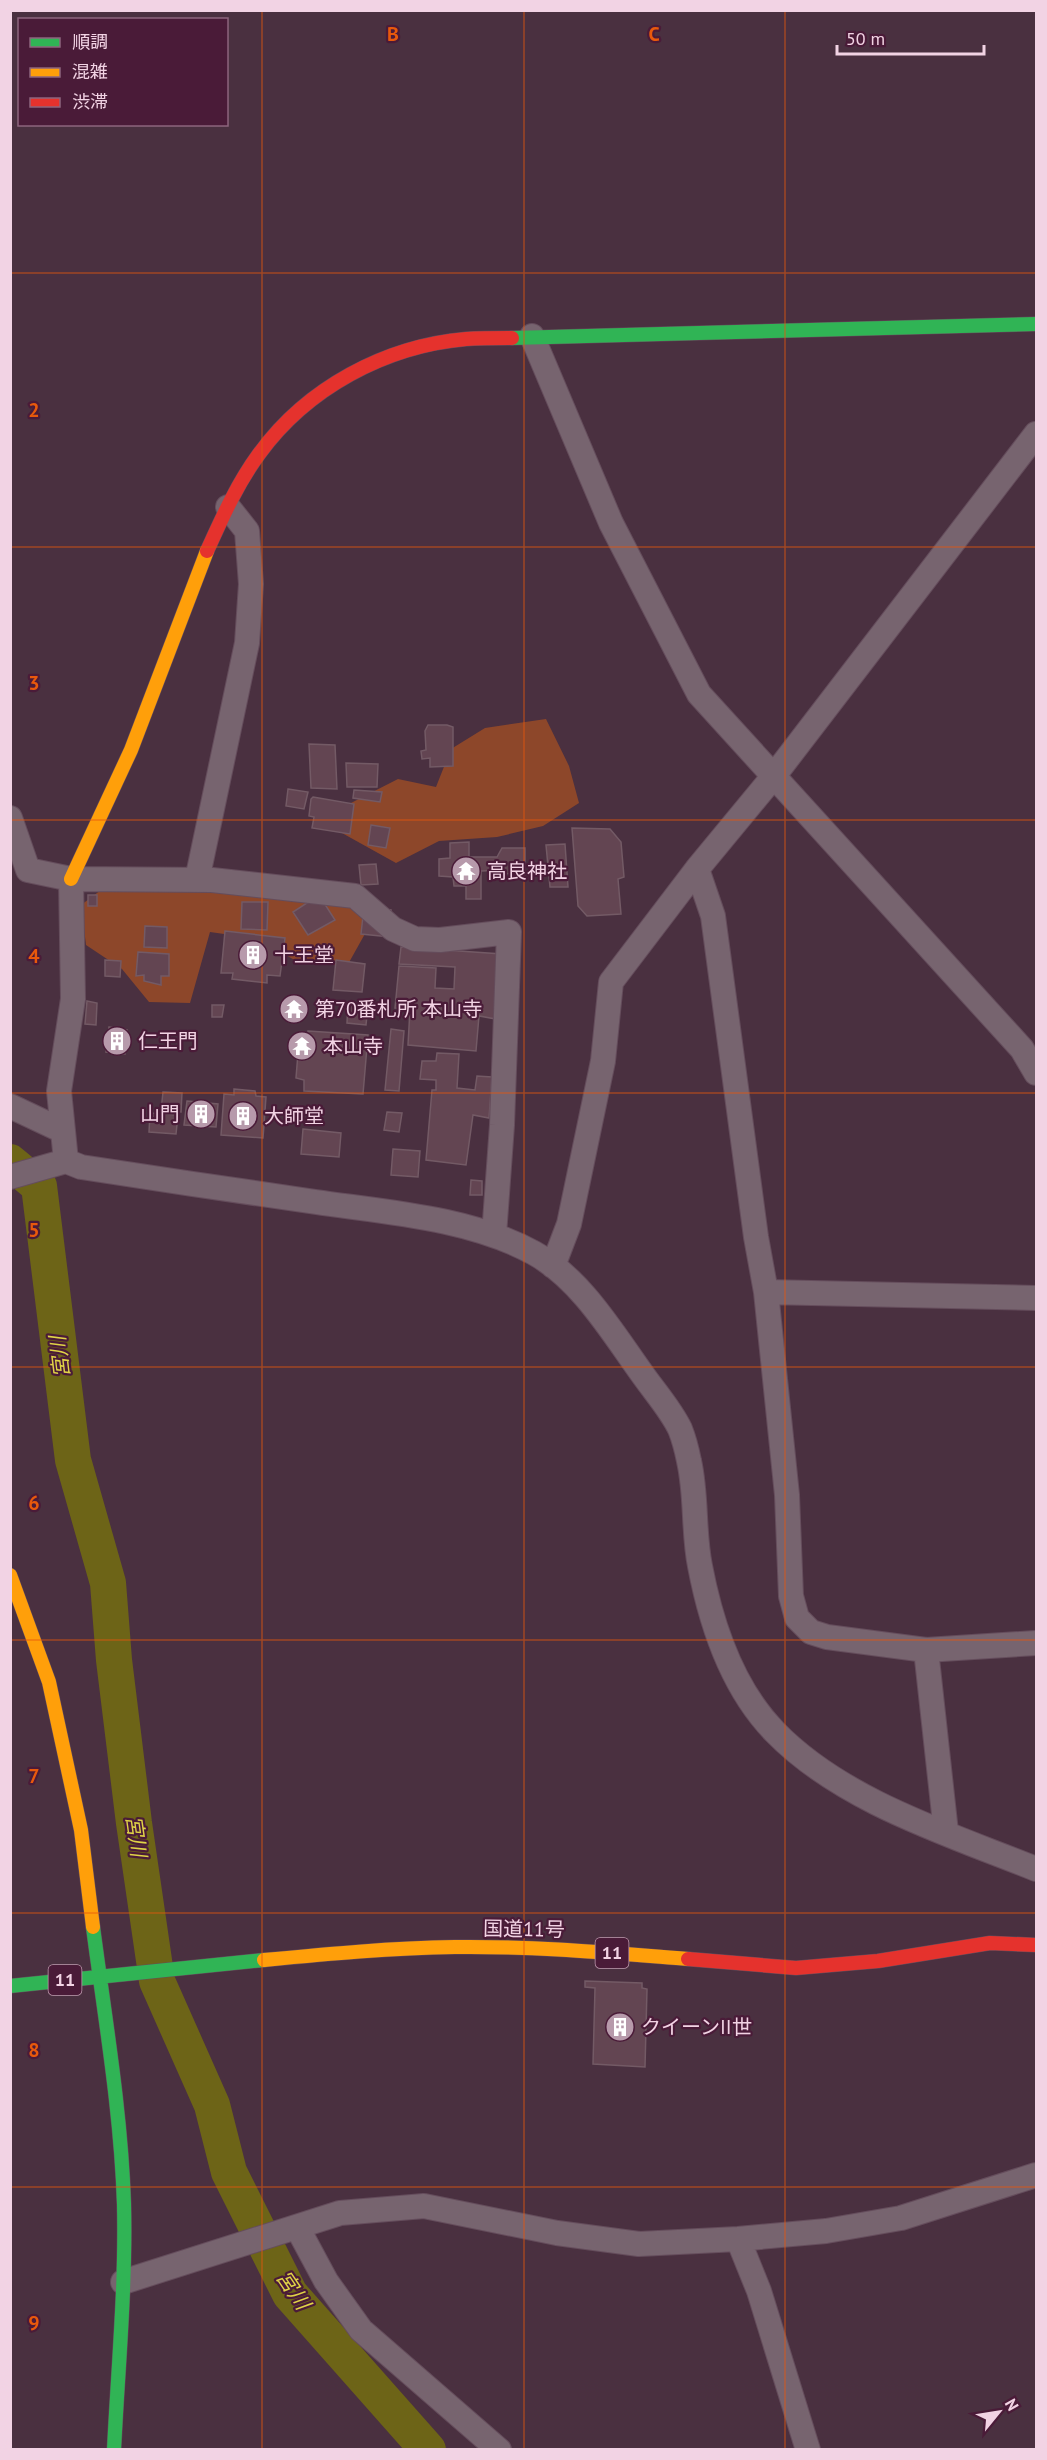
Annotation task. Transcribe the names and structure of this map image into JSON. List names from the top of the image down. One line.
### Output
{"streets":{"main road":["国道11号","11"]},"water":["宮川"],"places":{"temple":["高良神社","第70番札所 本山寺","本山寺"],"building":["十王堂","仁王門","山門","大師堂","クイーンII世"]},"legend":["順調","混雑","渋滞"],"scale_bar":"50 m","north":"top right","grid":{"columns":["B","C"],"rows":["2","3","4","5","6","7","8","9"]}}
